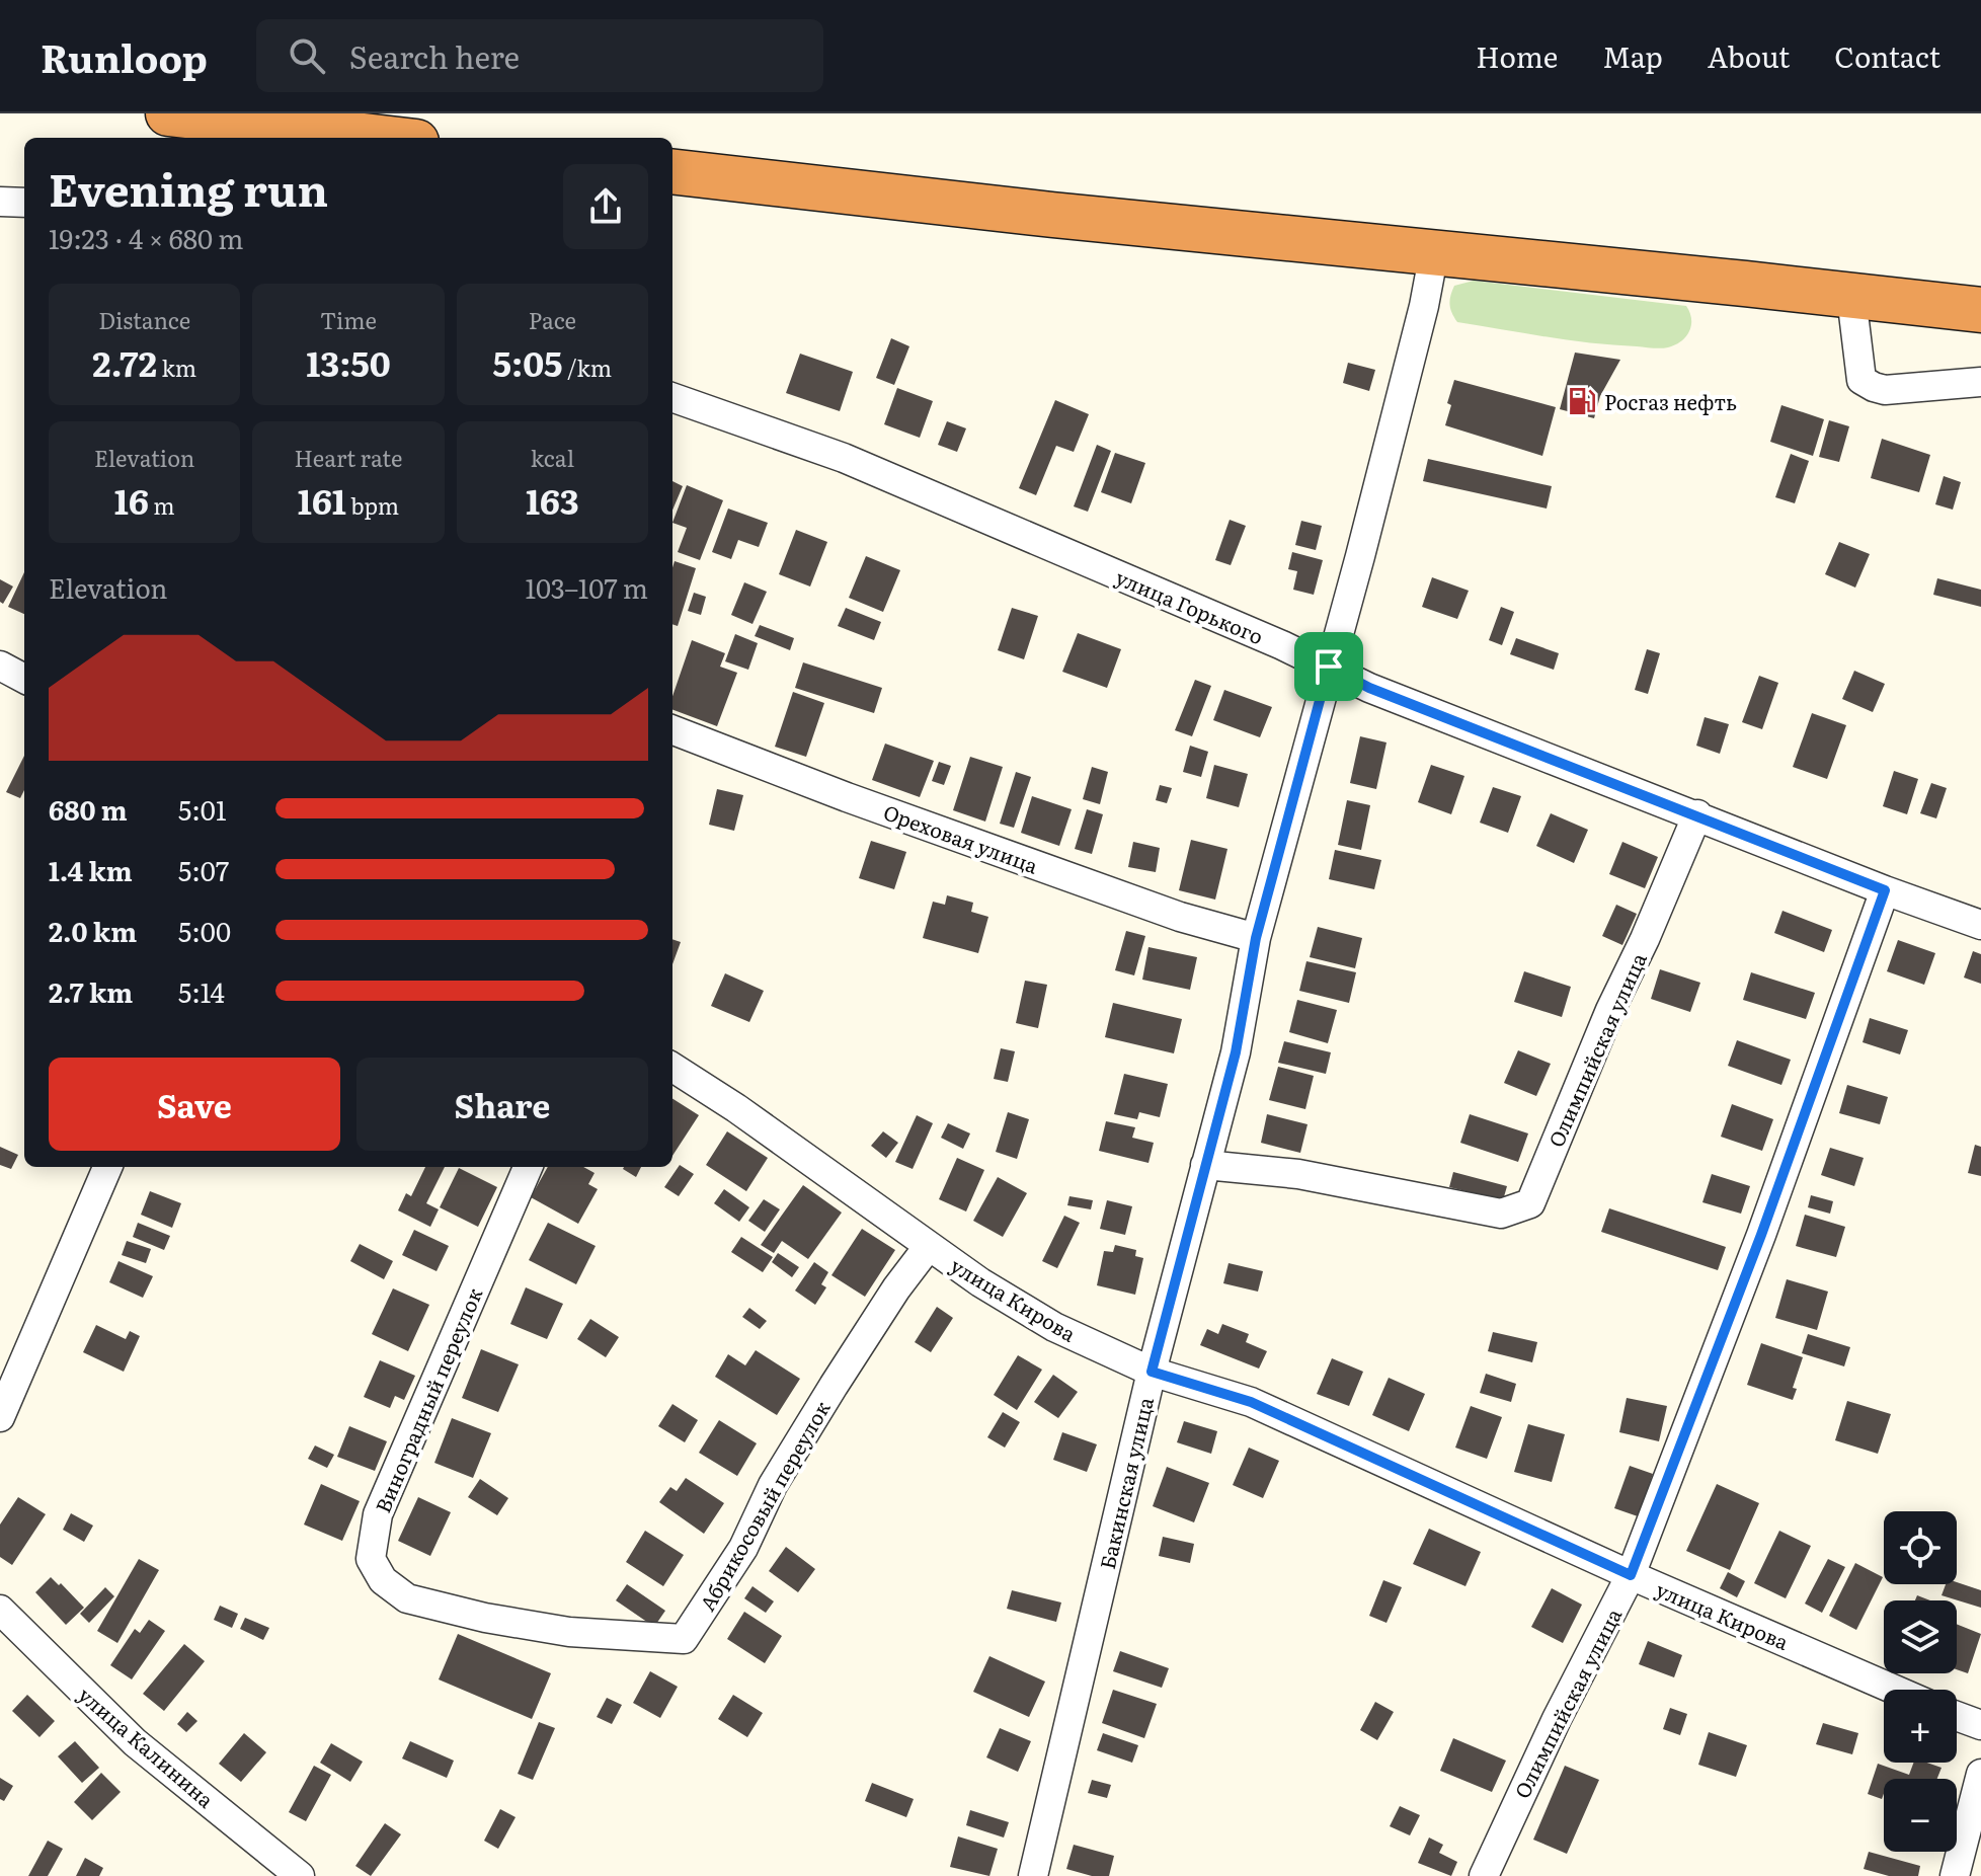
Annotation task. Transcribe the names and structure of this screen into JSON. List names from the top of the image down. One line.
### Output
{"streets":{"street":["улица Горького","Ореховая улица","Олимпийская улица","улица Кирова","Виноградный переулок","Бакинская улица","Абрикосовый переулок","улица Калинина"]},"crossings":[["улица Горького","Олимпийская улица"],["улица Горького","Бакинская улица"],["Ореховая улица","Бакинская улица"],["Олимпийская улица","улица Кирова"],["Олимпийская улица","Бакинская улица"],["улица Кирова","Бакинская улица"],["улица Кирова","Абрикосовый переулок"],["Виноградный переулок","Абрикосовый переулок"]],"places":{"fuel station":["Росгаз нефть"]},"page":{"header":"Runloop","search":"Search here","nav":["Home","Map","About","Contact"],"heading":["Evening run","19:23 · 4 × 680 m"],"stats":[["Distance","2.72 km"],["Time","13:50"],["Pace","5:05 /km"],["Elevation","16 m"],["Heart rate","161 bpm"],["kcal","163"]],"chart":["Elevation","103–107 m"],"list":[{"name":"680 m","note":"5:01"},{"name":"1.4 km","note":"5:07"},{"name":"2.0 km","note":"5:00"},{"name":"2.7 km","note":"5:14"}],"buttons":["Save","Share"],"map_buttons":["+","−"]}}
